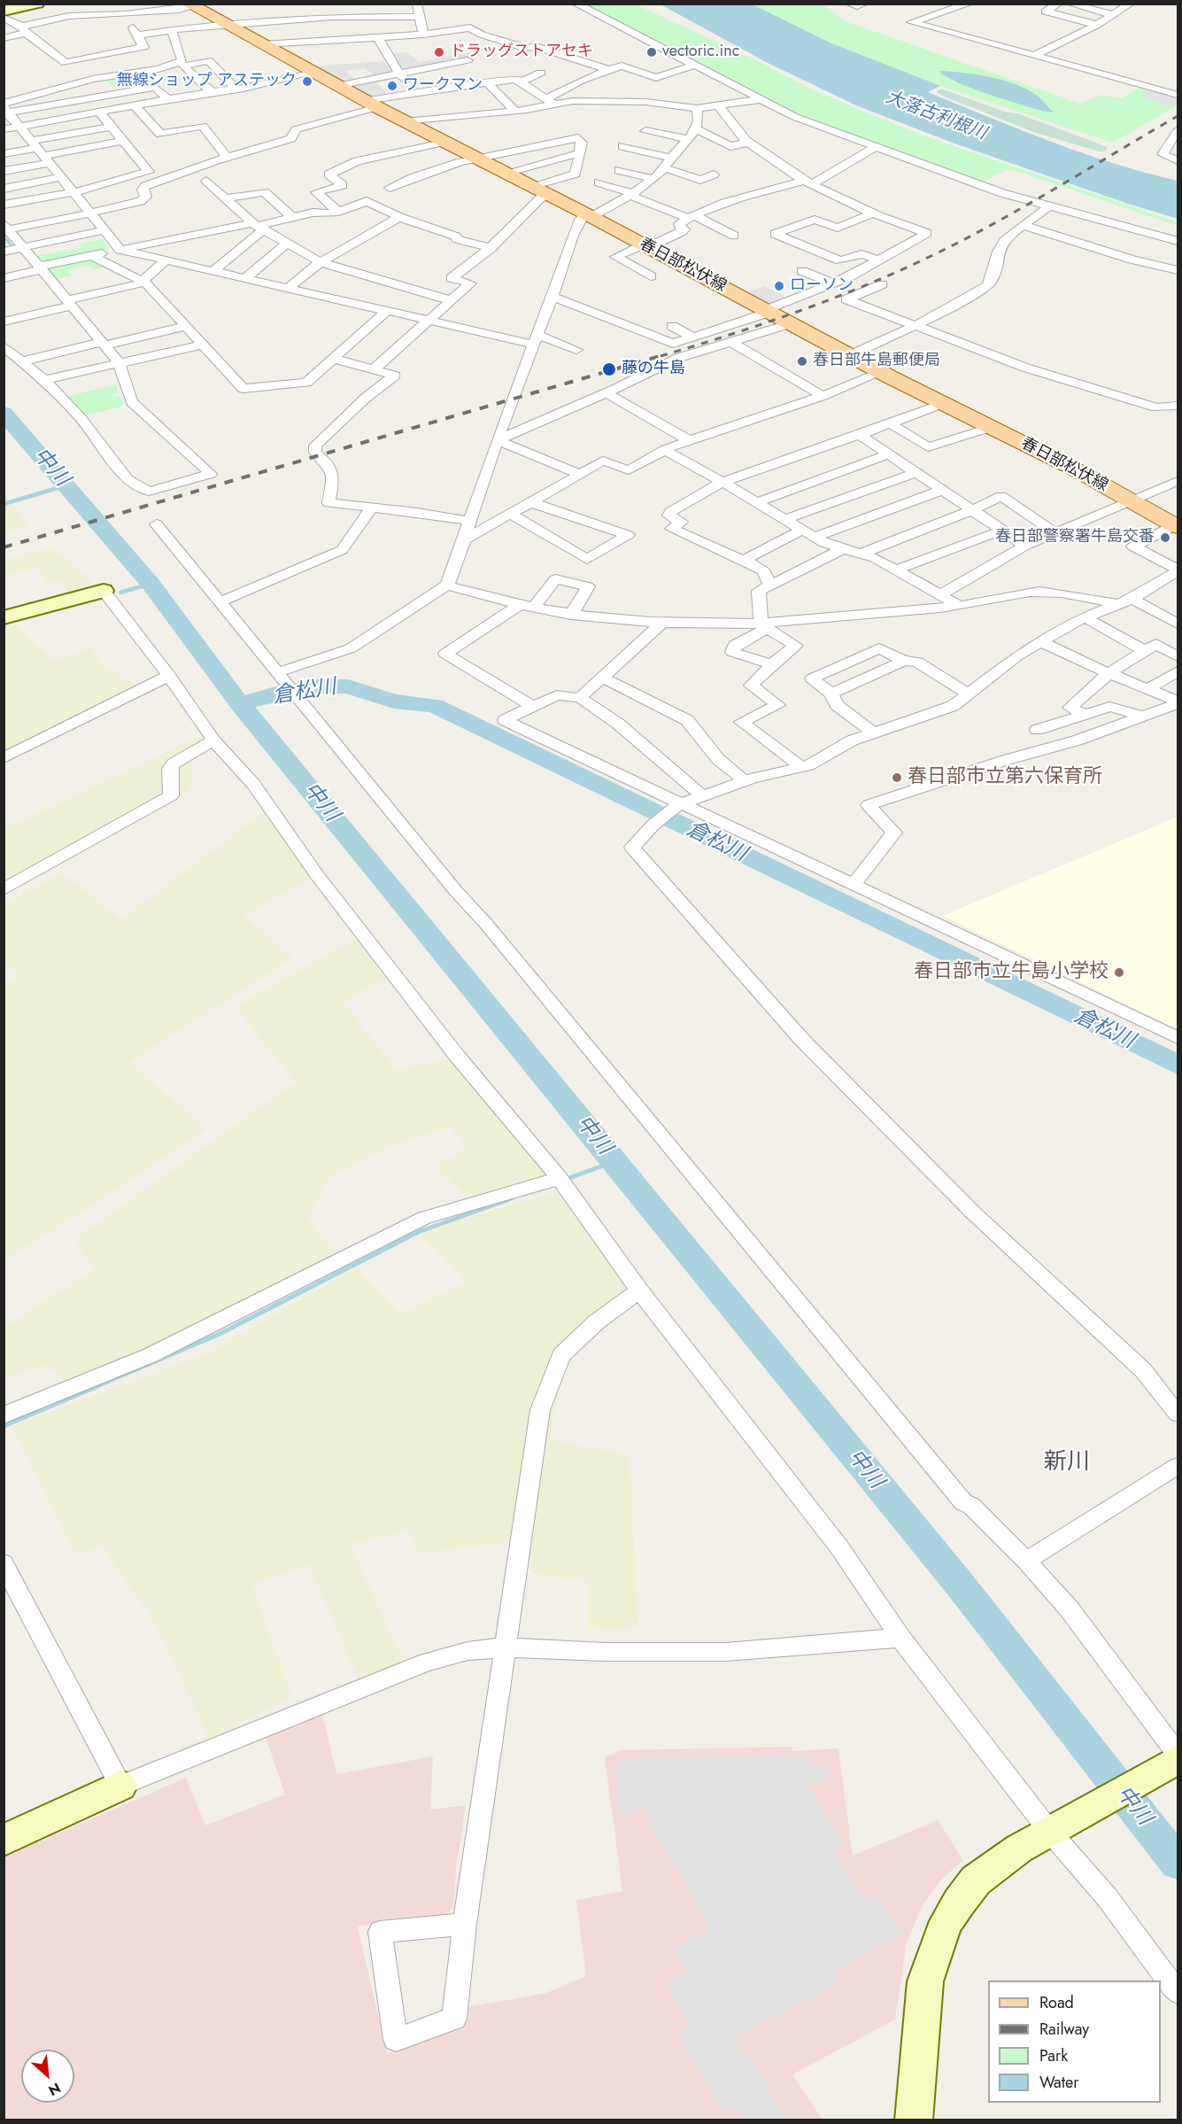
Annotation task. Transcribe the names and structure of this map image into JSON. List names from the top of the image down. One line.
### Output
{"streets":{"main road":["春日部松伏線"]},"districts":["新川"],"water":["大落古利根川","中川","倉松川"],"places":["ドラッグストアセキ","vectoric.inc","無線ショップ アステック","ワークマン","ローソン","春日部牛島郵便局","藤の牛島","春日部警察署牛島交番","春日部市立第六保育所","春日部市立牛島小学校"],"legend":["Road","Railway","Park","Water"],"north":"bottom right"}
